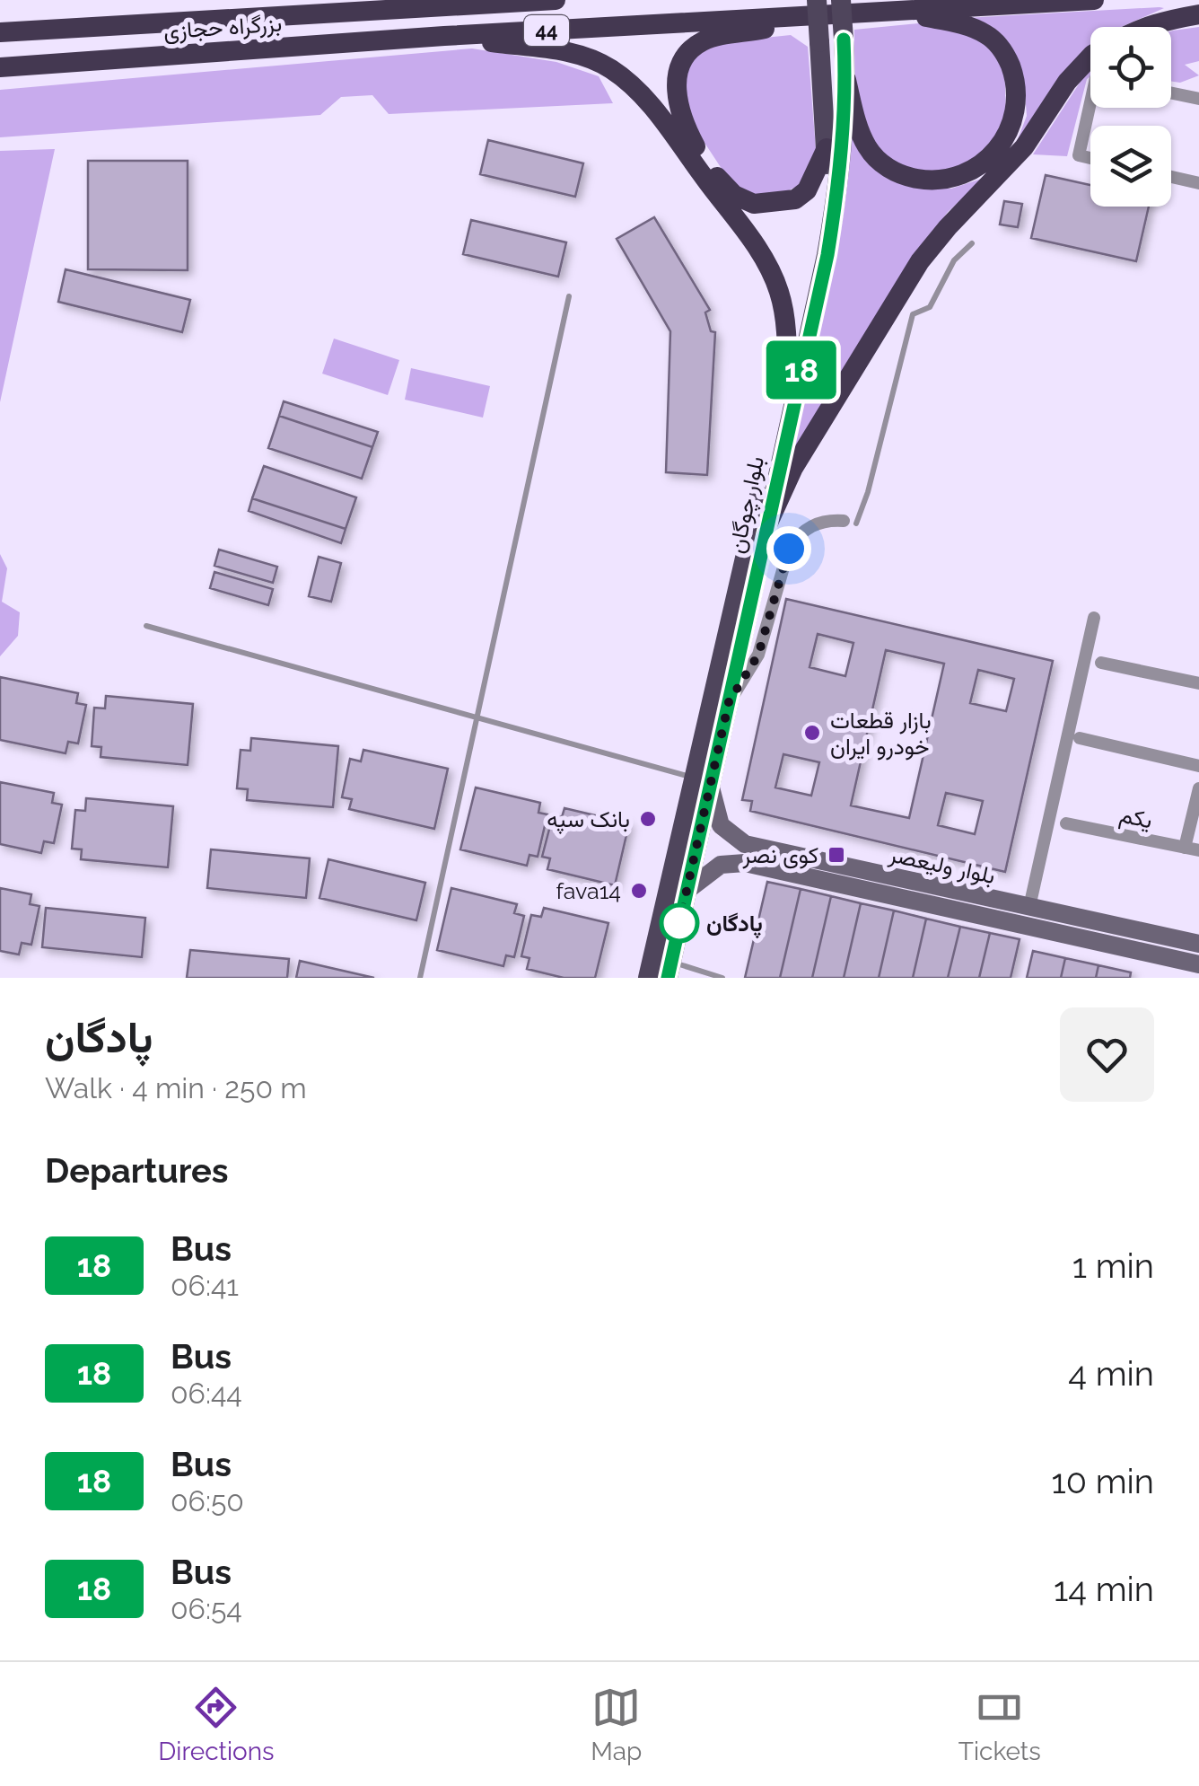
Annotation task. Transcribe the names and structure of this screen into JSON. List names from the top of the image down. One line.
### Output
{"streets":{"highway":["بزرگراه حجازی","44"],"main road":["بلوار چوگان","بلوار ولیعصر"],"street":["یکم"]},"crossings":[["بلوار چوگان","بلوار ولیعصر"]],"places":{"other":["بازار قطعات خودرو ایران","بانک سپه","fava14","پادگان"],"transit":["کوی نصر"]},"lines":["bus line 18"],"page":{"on_map":"18","heading":[["پادگان","Walk · 4 min · 250 m"],"Departures"],"list":[{"mark":"18","name":"Bus","note":"06:41","value":"1 min"},{"mark":"18","name":"Bus","note":"06:44","value":"4 min"},{"mark":"18","name":"Bus","note":"06:50","value":"10 min"},{"mark":"18","name":"Bus","note":"06:54","value":"14 min"}],"tabs":["Directions","Map","Tickets"]}}
